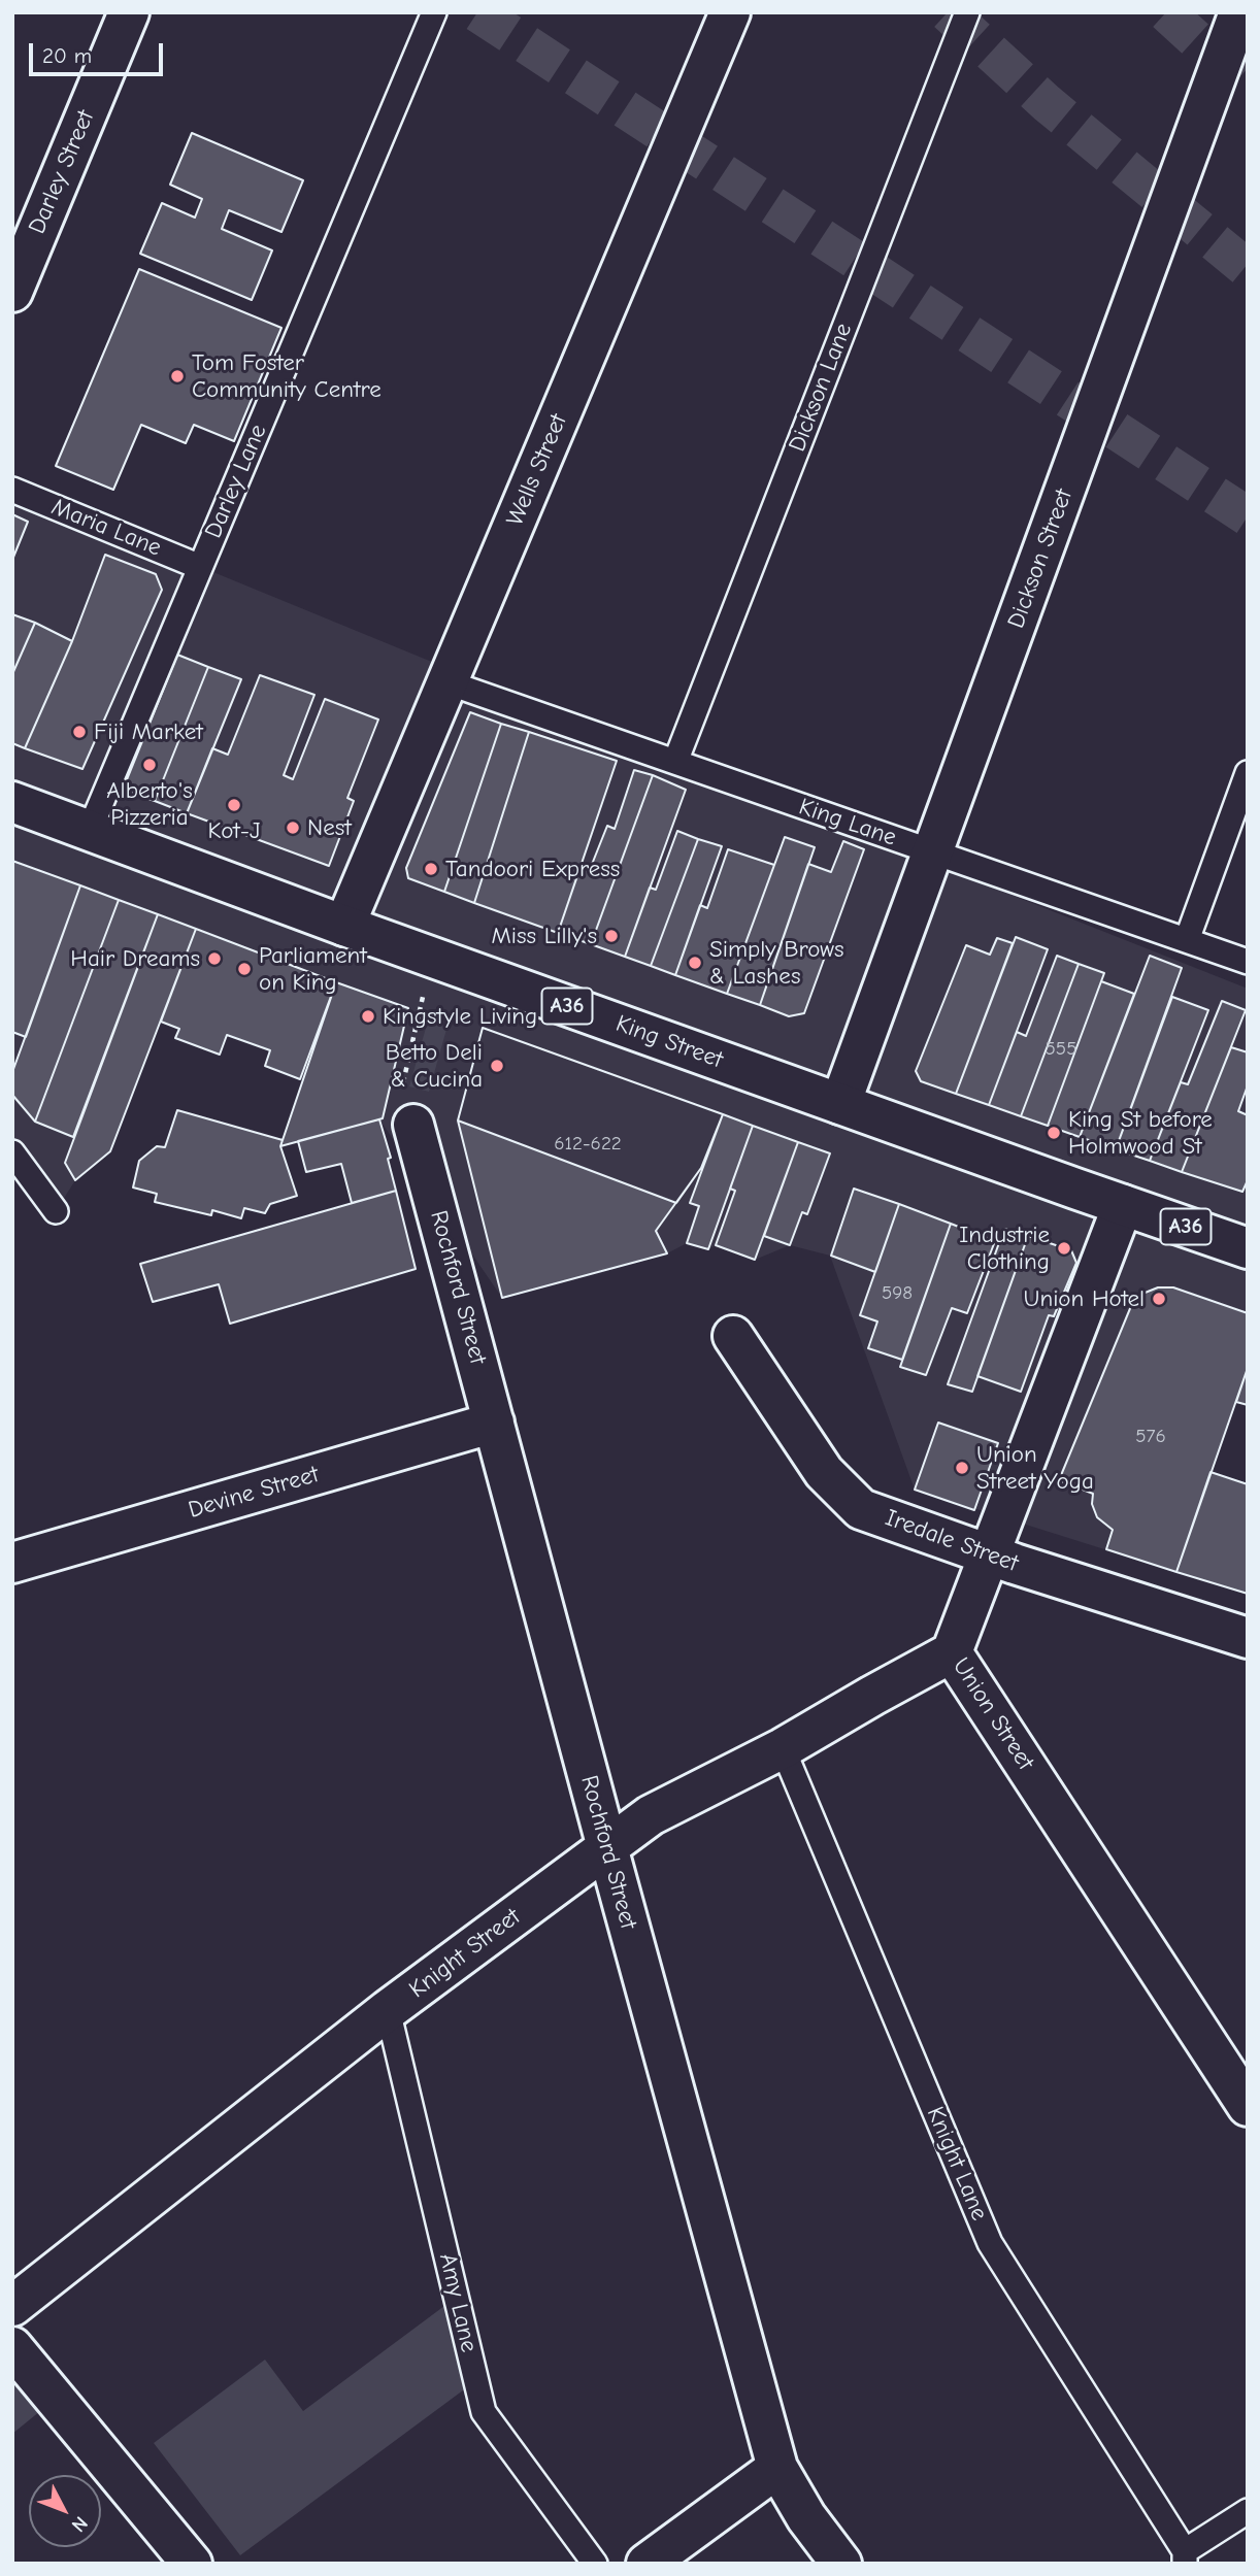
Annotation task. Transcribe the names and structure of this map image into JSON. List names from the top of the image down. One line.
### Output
{"streets":{"main road":["Darley Street","Wells Street","Dickson Street","A36","King Street","Rochford Street","Devine Street","Iredale Street","Union Street","Knight Street"],"lane":["Dickson Lane","Darley Lane","Maria Lane","King Lane","Knight Lane","Amy Lane"]},"crossings":[["Dickson Lane","King Lane"],["Wells Street","King Lane"],["Wells Street","King Street"],["Darley Lane","Maria Lane"],["Darley Lane","King Street"],["Dickson Street","King Lane"],["Dickson Street","King Street"],["King Street","Union Street"],["Rochford Street","Devine Street"],["Rochford Street","Knight Street"],["Iredale Street","Union Street"],["Union Street","Knight Street"],["Knight Street","Knight Lane"],["Knight Street","Amy Lane"]],"places":["Tom Foster Community Centre","Fiji Market","Alberto's Pizzeria","Kot-J","Nest","Tandoori Express","Miss Lilly's","Hair Dreams","Simply Brows & Lashes","Parliament on King","Kingstyle Living","Betto Deli & Cucina","King St before Holmwood St","Industrie Clothing","Union Hotel","Union Street Yoga"],"house_numbers":["555","612-622","598","576"],"scale_bar":"20 m","north":"bottom right"}
